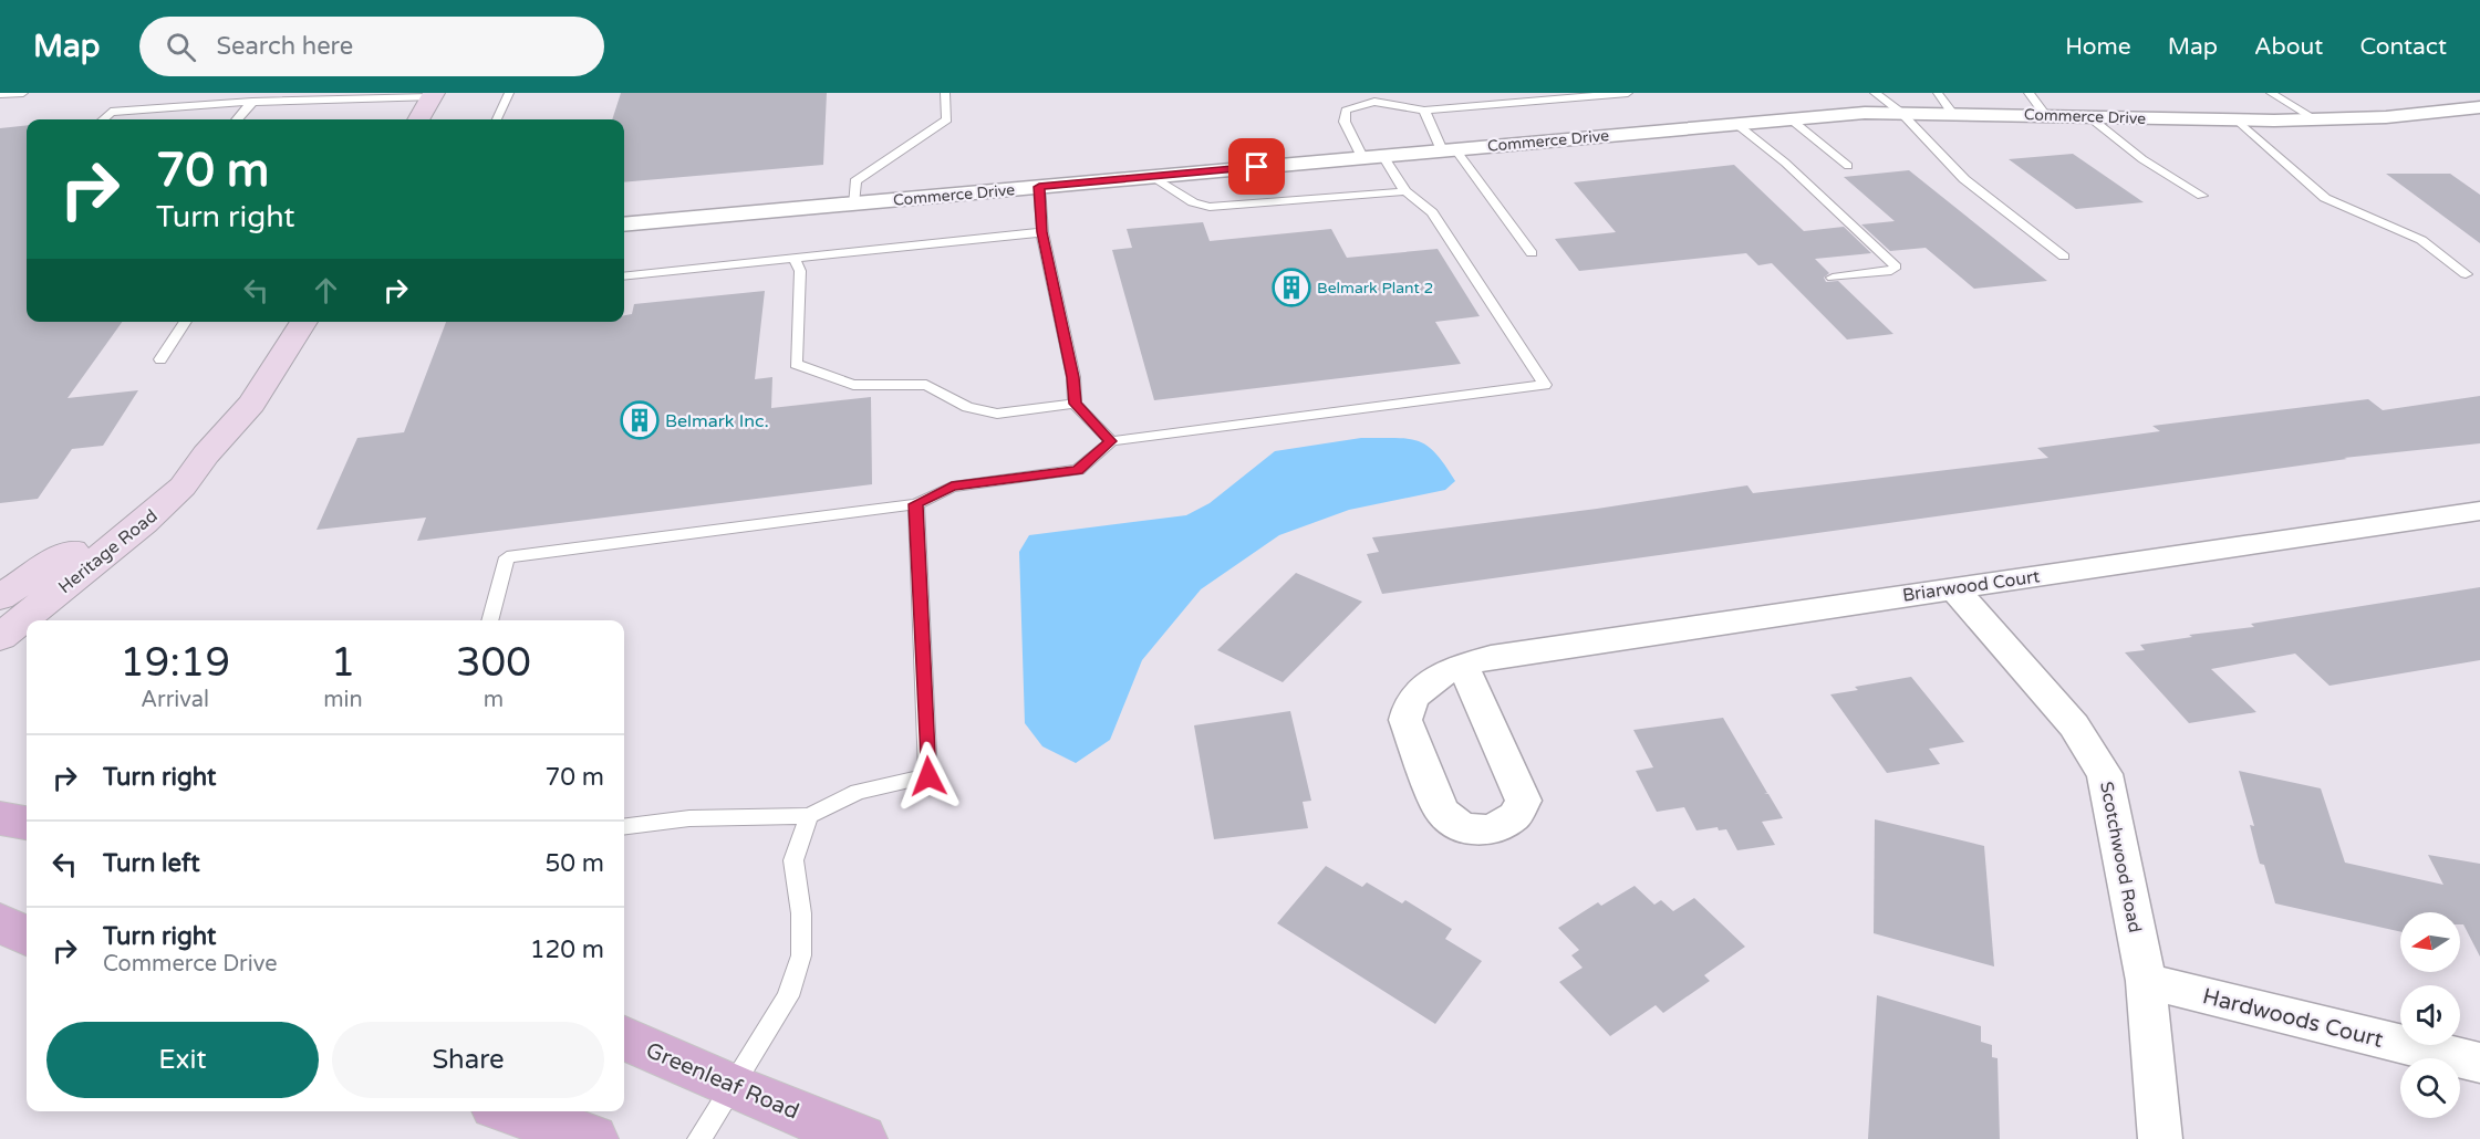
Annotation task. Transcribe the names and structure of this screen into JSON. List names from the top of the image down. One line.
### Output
{"streets":{"main road":["Heritage Road","Greenleaf Road"],"street":["Commerce Drive","Briarwood Court","Scotchwood Road","Hardwoods Court"]},"crossings":[["Briarwood Court","Scotchwood Road"],["Scotchwood Road","Hardwoods Court"]],"places":{"building":["Belmark Plant 2","Belmark Inc."]},"north":"left","page":{"header":"Map","search":"Search here","nav":["Home","Map","About","Contact"],"turn":["70 m","Turn right"],"eta":["19:19","Arrival","1","min","300","m"],"list":[{"name":"Turn right","value":"70 m"},{"name":"Turn left","value":"50 m"},{"name":"Turn right","note":"Commerce Drive","value":"120 m"}],"buttons":["Exit","Share"]}}
